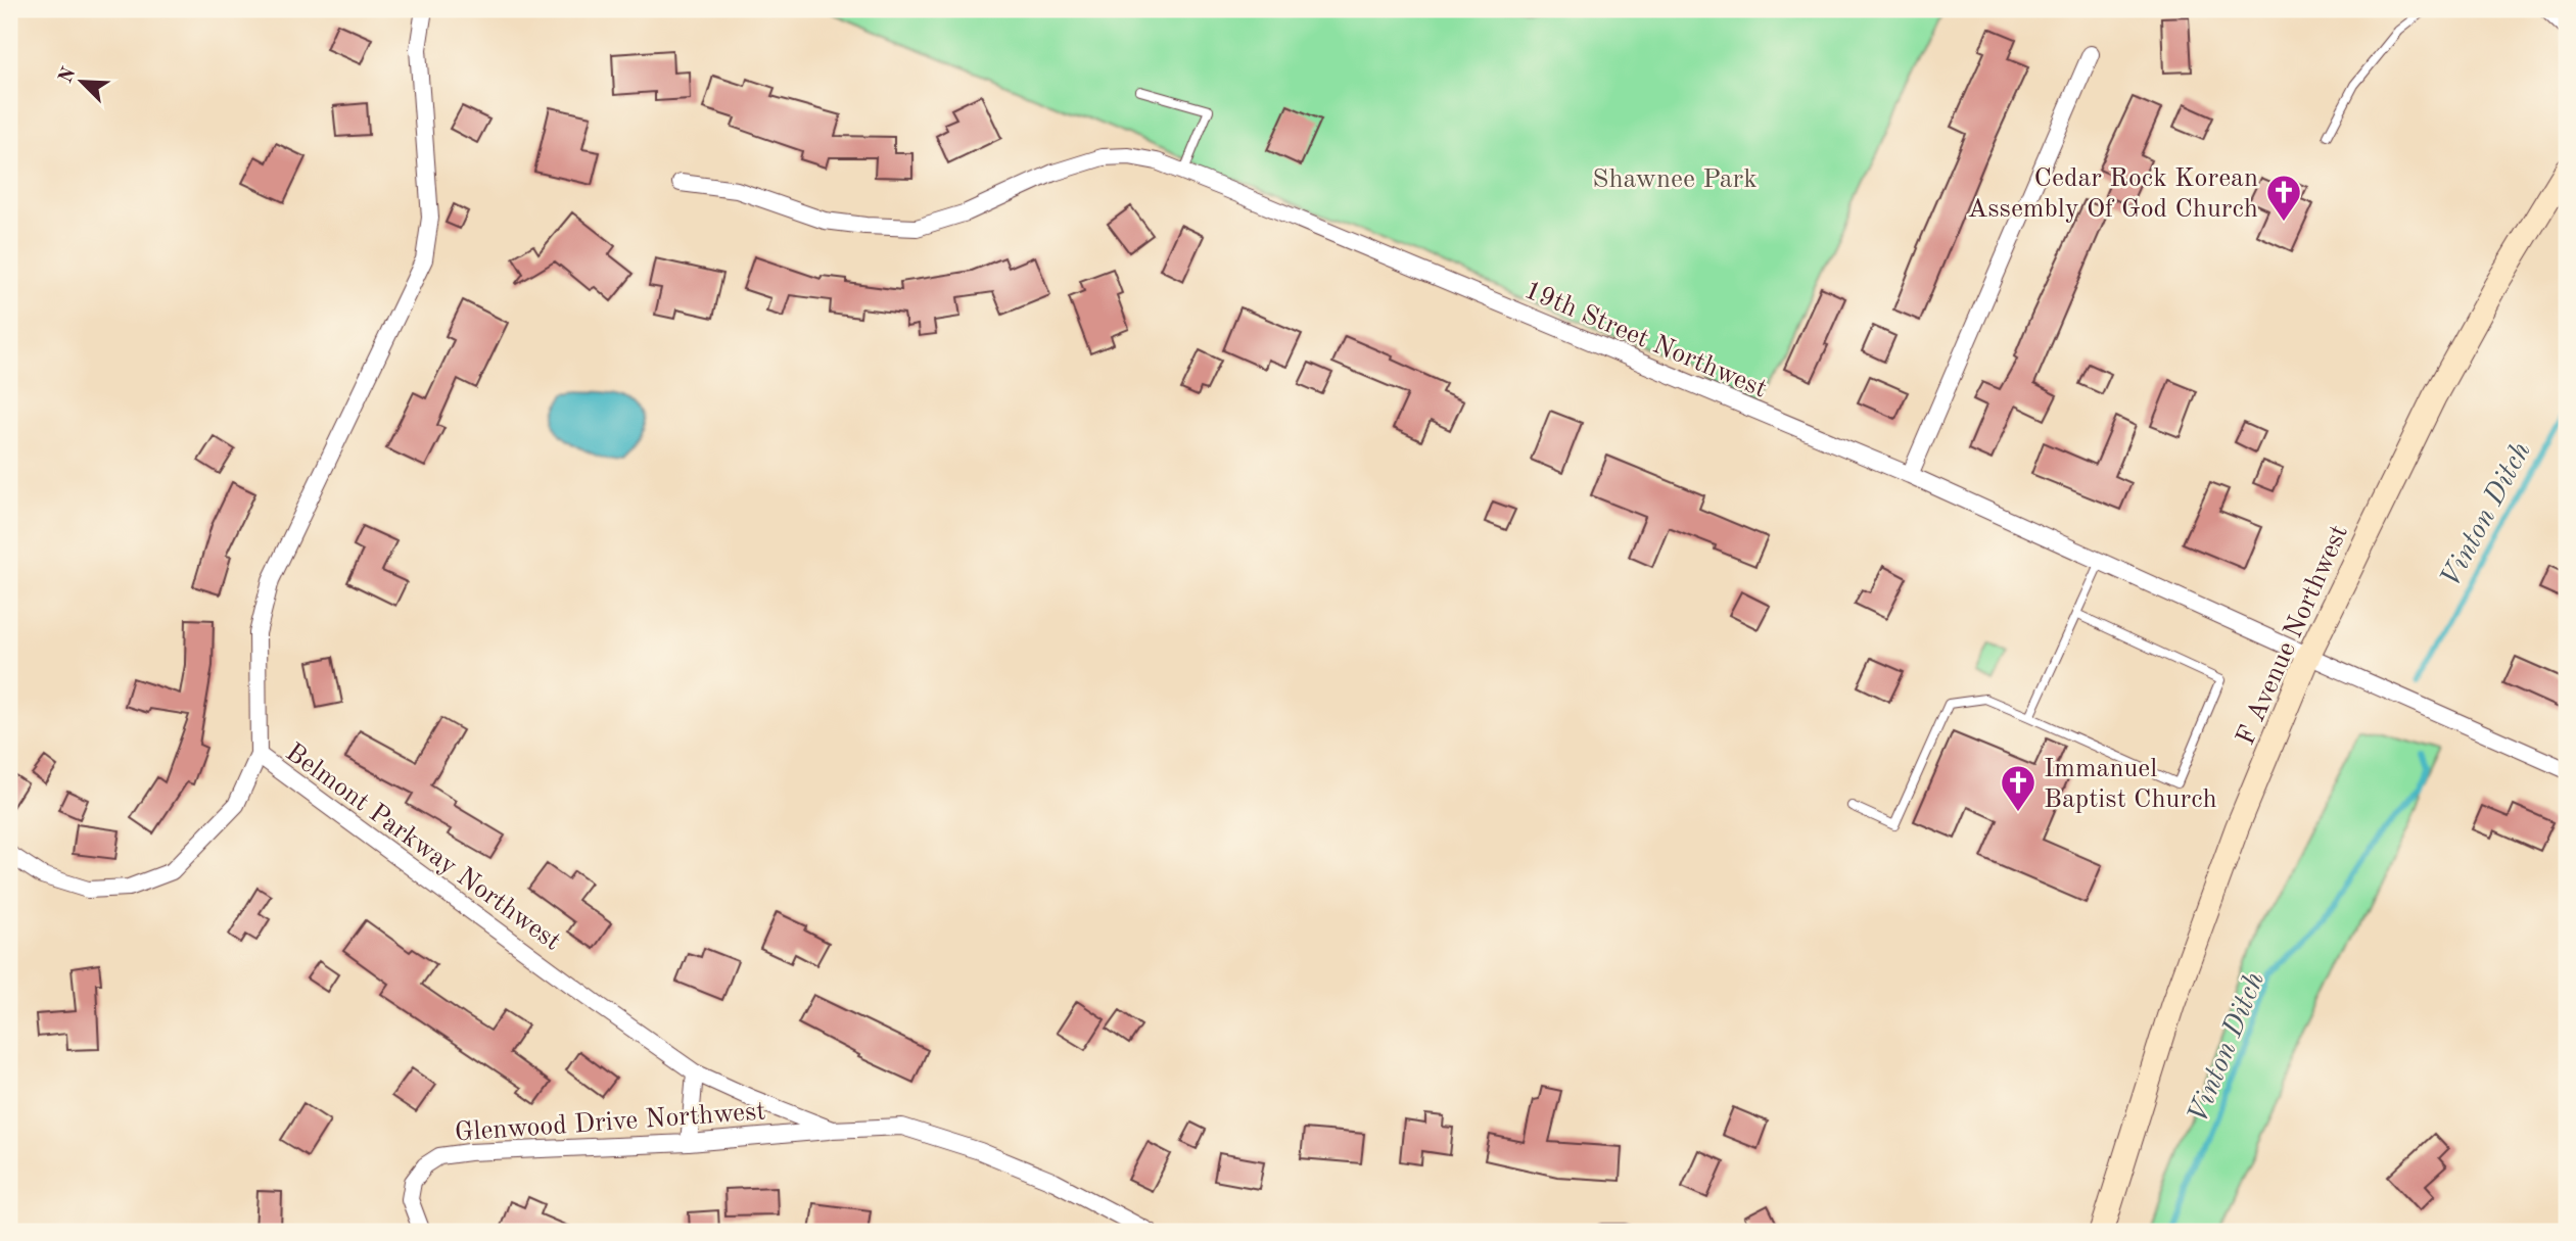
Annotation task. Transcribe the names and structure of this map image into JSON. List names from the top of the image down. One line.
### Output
{"streets":{"main road":["F Avenue Northwest"],"street":["19th Street Northwest","Belmont Parkway Northwest","Glenwood Drive Northwest"]},"crossings":[["19th Street Northwest","F Avenue Northwest"],["Belmont Parkway Northwest","Glenwood Drive Northwest"]],"water":["Vinton Ditch"],"parks":["Shawnee Park"],"places":{"church":["Cedar Rock Korean Assembly Of God Church","Immanuel Baptist Church"]},"north":"top left"}
